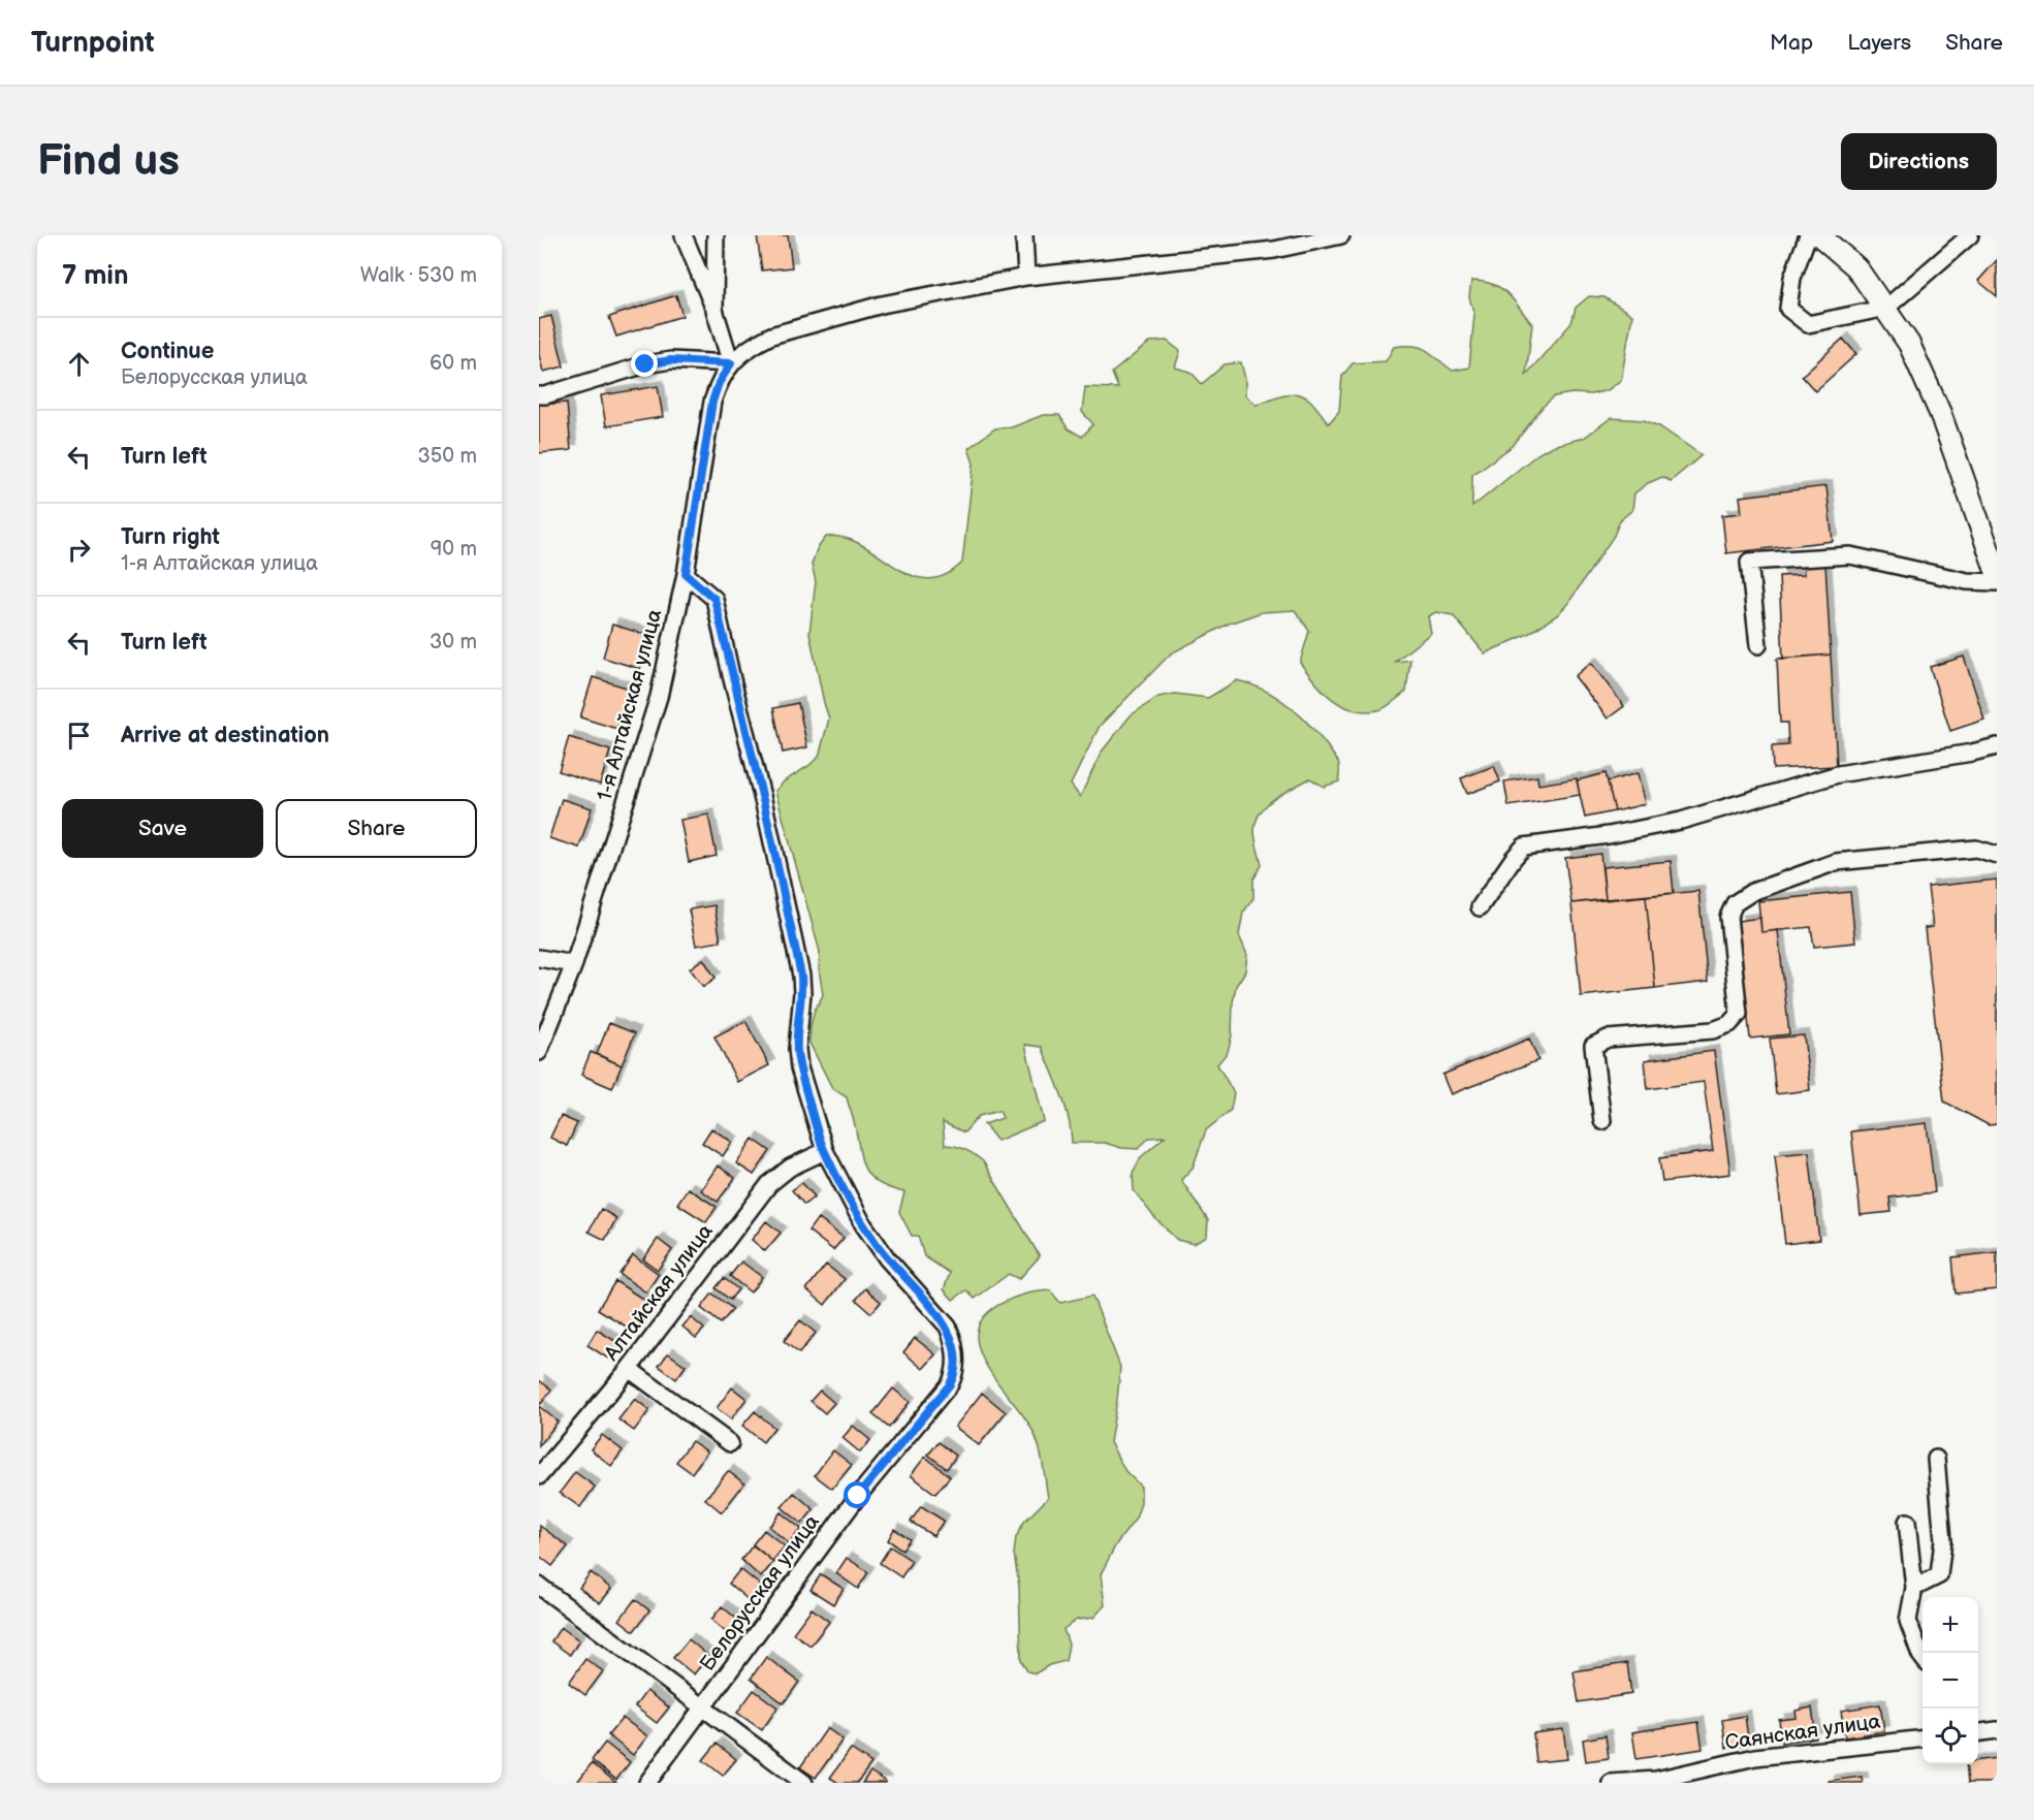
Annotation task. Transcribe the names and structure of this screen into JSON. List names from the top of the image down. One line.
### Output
{"streets":{"street":["1-я Алтайская улица","Алтайская улица","Белорусская улица","Саянская улица"]},"crossings":[["Алтайская улица","Белорусская улица"]],"page":{"header":"Turnpoint","nav":["Map","Layers","Share"],"buttons":["Directions",["Save","Share"]],"title":"Find us","heading":["7 min","Walk · 530 m"],"list":[["Continue","Белорусская улица","60 m"],["Turn left","350 m"],["Turn right","1-я Алтайская улица","90 m"],["Turn left","30 m"],"Arrive at destination"],"map_buttons":["+","−"]}}
